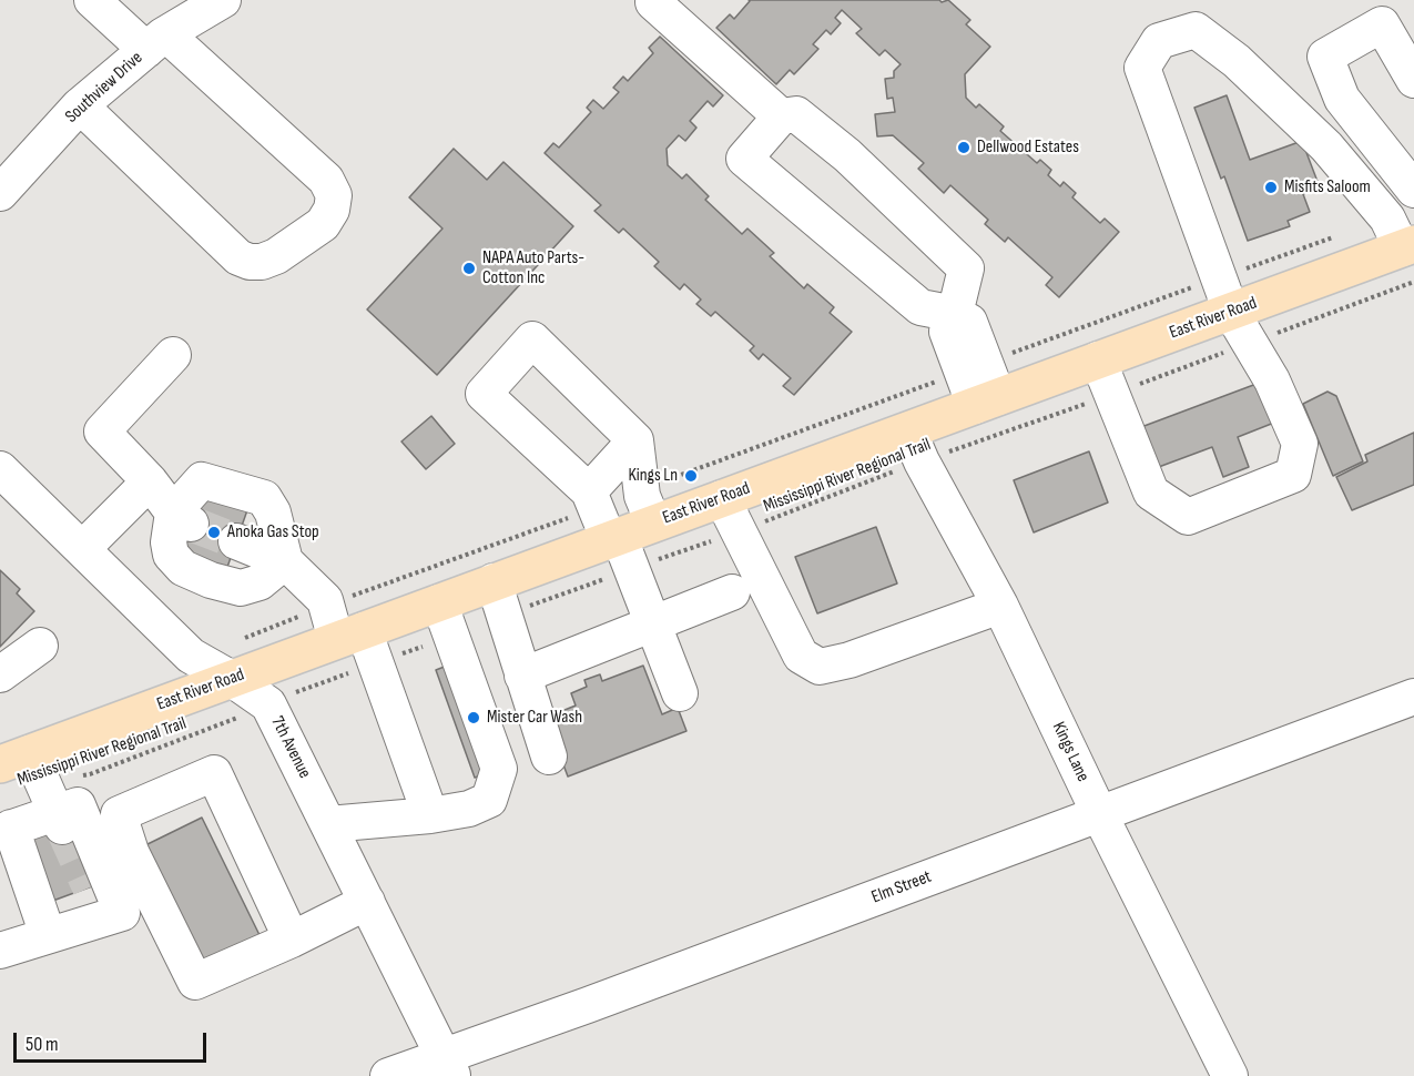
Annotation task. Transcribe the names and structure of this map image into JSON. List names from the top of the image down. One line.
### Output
{"streets":{"main road":["East River Road"],"street":["Southview Drive","7th Avenue","Kings Lane","Elm Street"],"path":["Mississippi River Regional Trail"]},"crossings":[["East River Road","Mississippi River Regional Trail"],["East River Road","7th Avenue"],["East River Road","Kings Lane"],["Mississippi River Regional Trail","Kings Lane"],["7th Avenue","Elm Street"],["Kings Lane","Elm Street"]],"places":["Dellwood Estates","Misfits Saloom","NAPA Auto Parts- Cotton Inc","Kings Ln","Anoka Gas Stop","Mister Car Wash"],"scale_bar":"50 m"}
